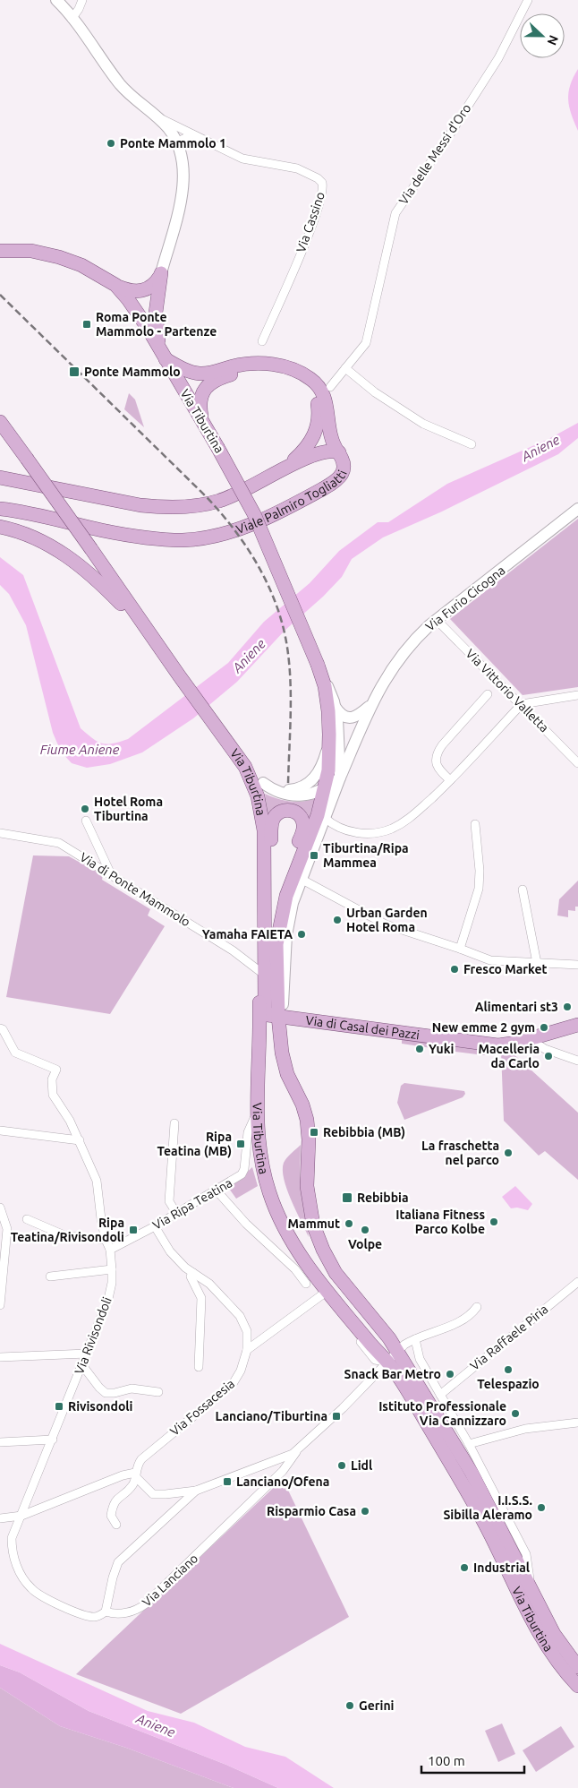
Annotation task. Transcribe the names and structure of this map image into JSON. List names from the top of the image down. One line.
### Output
{"streets":{"main road":["Via Tiburtina","Viale Palmiro Togliatti","Via di Casal dei Pazzi"],"street":["Via delle Messi d'Oro","Via Cassino","Via Furio Cicogna","Via Vittorio Valletta","Via di Ponte Mammolo","Via Ripa Teatina","Via Rivisondoli","Via Raffaele Piria","Via Fossacesia","Via Lanciano"]},"crossings":[["Via Tiburtina","Via Furio Cicogna"],["Via Tiburtina","Via di Ponte Mammolo"],["Via Tiburtina","Via di Casal dei Pazzi"],["Via Tiburtina","Via Ripa Teatina"],["Via Tiburtina","Via Raffaele Piria"],["Via Tiburtina","Via Lanciano"],["Via Furio Cicogna","Via Vittorio Valletta"],["Via Ripa Teatina","Via Rivisondoli"],["Via Rivisondoli","Via Lanciano"]],"water":["Aniene","Fiume Aniene"],"places":{"other":["Ponte Mammolo 1","Hotel Roma Tiburtina","Urban Garden Hotel Roma","Yamaha FAIETA","Fresco Market","Alimentari st3","New emme 2 gym","Yuki","Macelleria da Carlo","La fraschetta nel parco","Italiana Fitness Parco Kolbe","Mammut","Volpe","Telespazio","Snack Bar Metro","Istituto Professionale Via Cannizzaro","Lidl","I.I.S.S. Sibilla Aleramo","Risparmio Casa","Industrial","Gerini"],"transit":["Roma Ponte Mammolo - Partenze","Ponte Mammolo","Tiburtina/Ripa Mammea","Rebibbia (MB)","Ripa Teatina (MB)","Rebibbia","Ripa Teatina/Rivisondoli","Rivisondoli","Lanciano/Tiburtina","Lanciano/Ofena"]},"scale_bar":"100 m","north":"right"}
